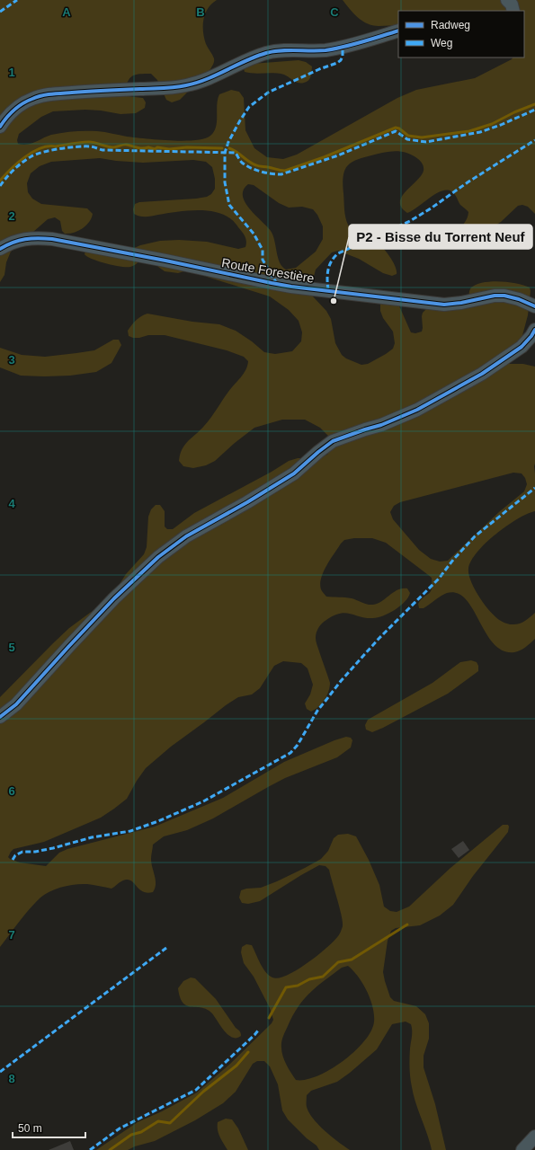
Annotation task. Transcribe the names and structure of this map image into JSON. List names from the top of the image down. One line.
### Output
{"streets":{"street":["Route Forestière"]},"places":["P2 - Bisse du Torrent Neuf"],"legend":["Radweg","Weg"],"scale_bar":"50 m","grid":{"columns":["A","B","C"],"rows":["1","2","3","4","5","6","7","8"]}}
